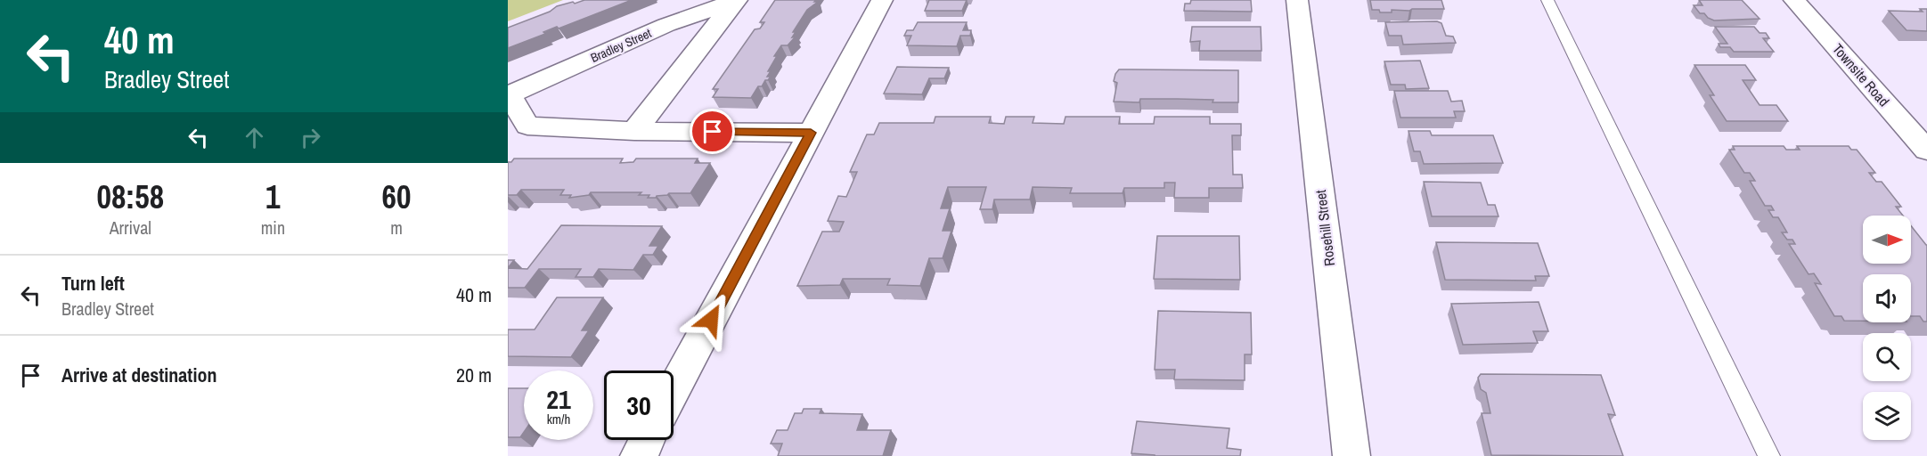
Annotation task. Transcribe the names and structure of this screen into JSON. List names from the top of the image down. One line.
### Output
{"streets":{"street":["Bradley Street","Townsite Road","Rosehill Street"]},"north":"right","page":{"turn":["40 m","Bradley Street"],"eta":["08:58","Arrival","1","min","60","m"],"list":[{"name":"Turn left","note":"Bradley Street","value":"40 m"},{"name":"Arrive at destination","value":"20 m"}],"speed":"21 km/h","limit":"30"}}
